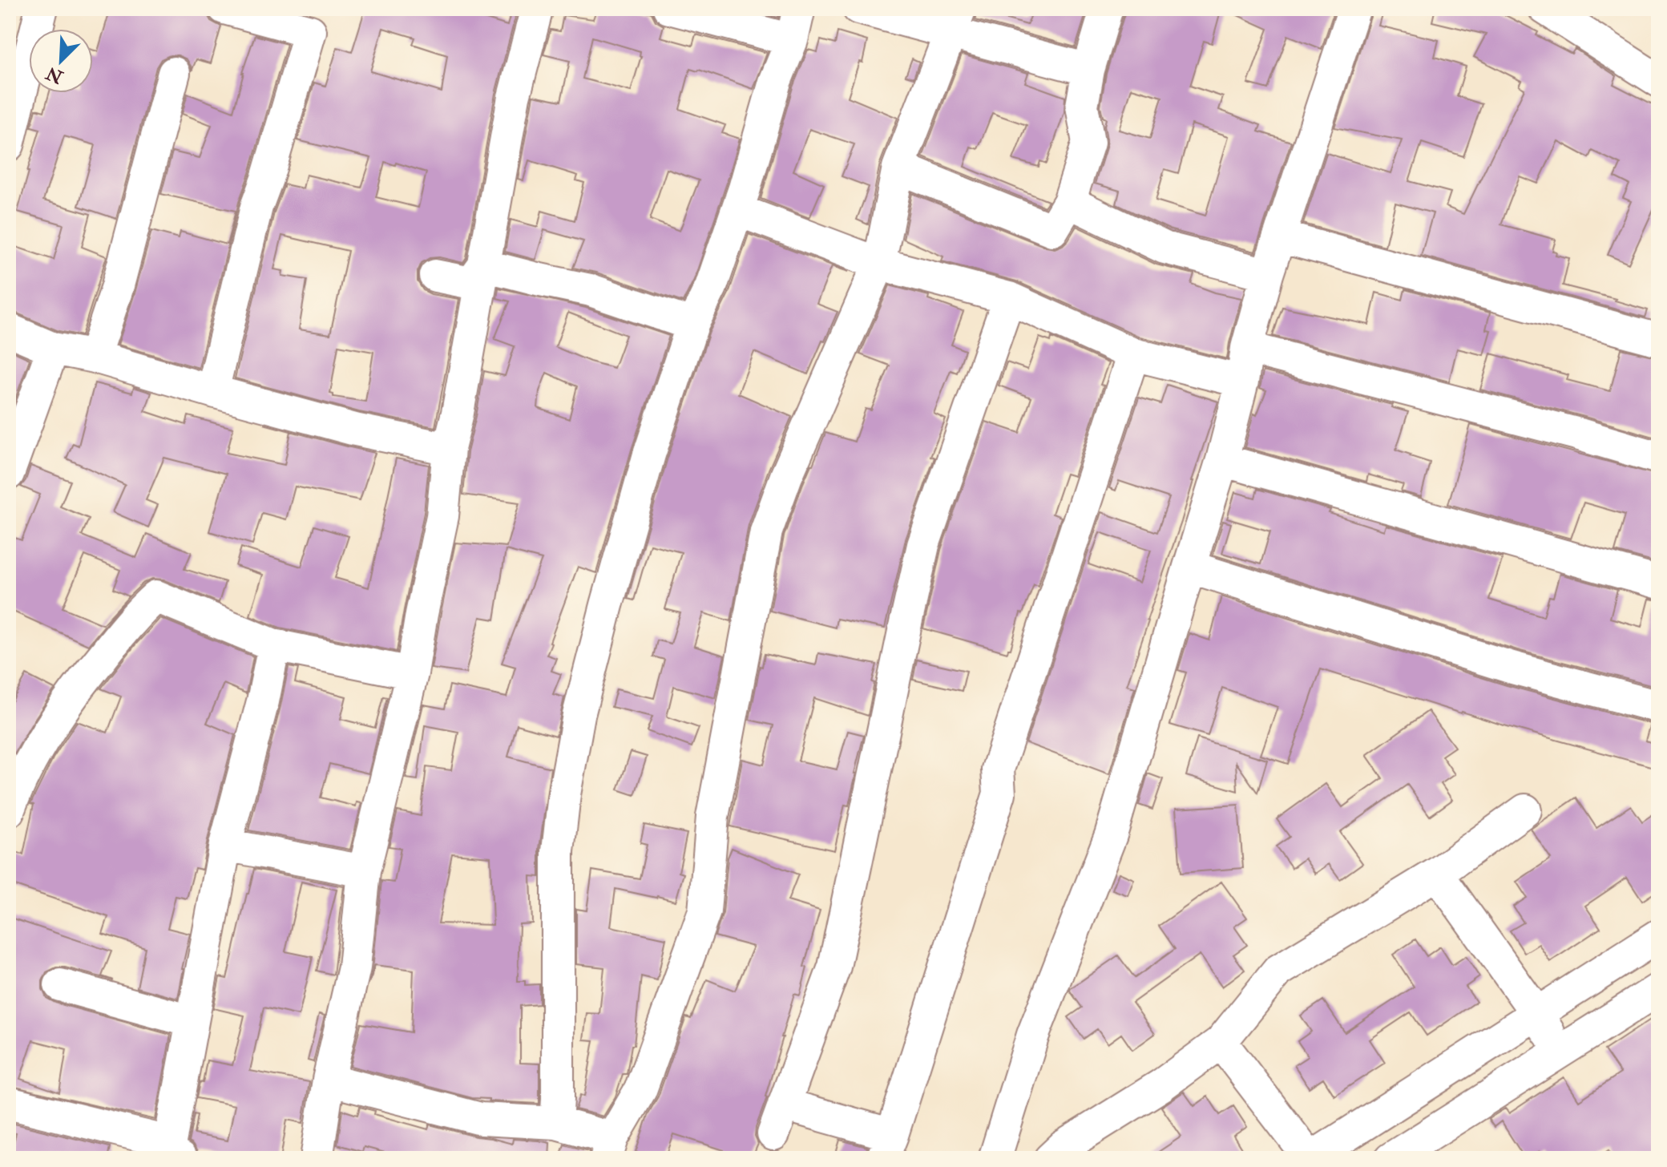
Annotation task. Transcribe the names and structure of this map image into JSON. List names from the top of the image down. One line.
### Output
{"north":"bottom left"}
